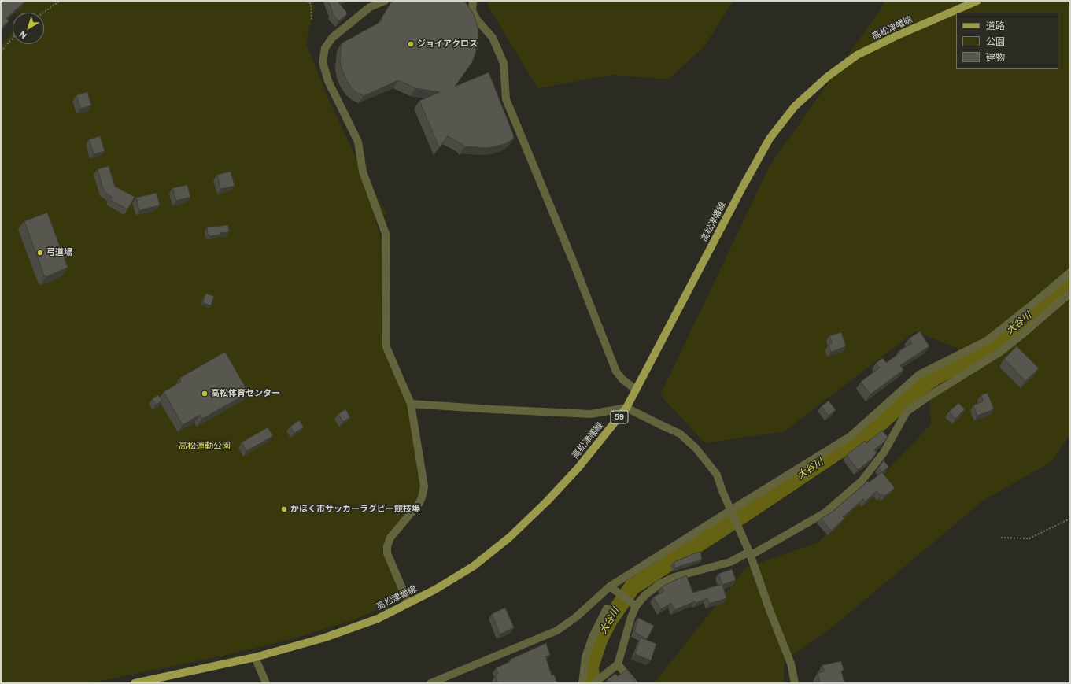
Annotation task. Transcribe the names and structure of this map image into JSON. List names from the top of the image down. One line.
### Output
{"streets":{"main road":["高松津幡線","59"]},"water":["大谷川"],"parks":["高松運動公園"],"places":["ジョイアクロス","弓道場","高松体育センター","かほく市サッカーラグビー競技場"],"legend":["道路","公園","建物"],"north":"bottom left"}
